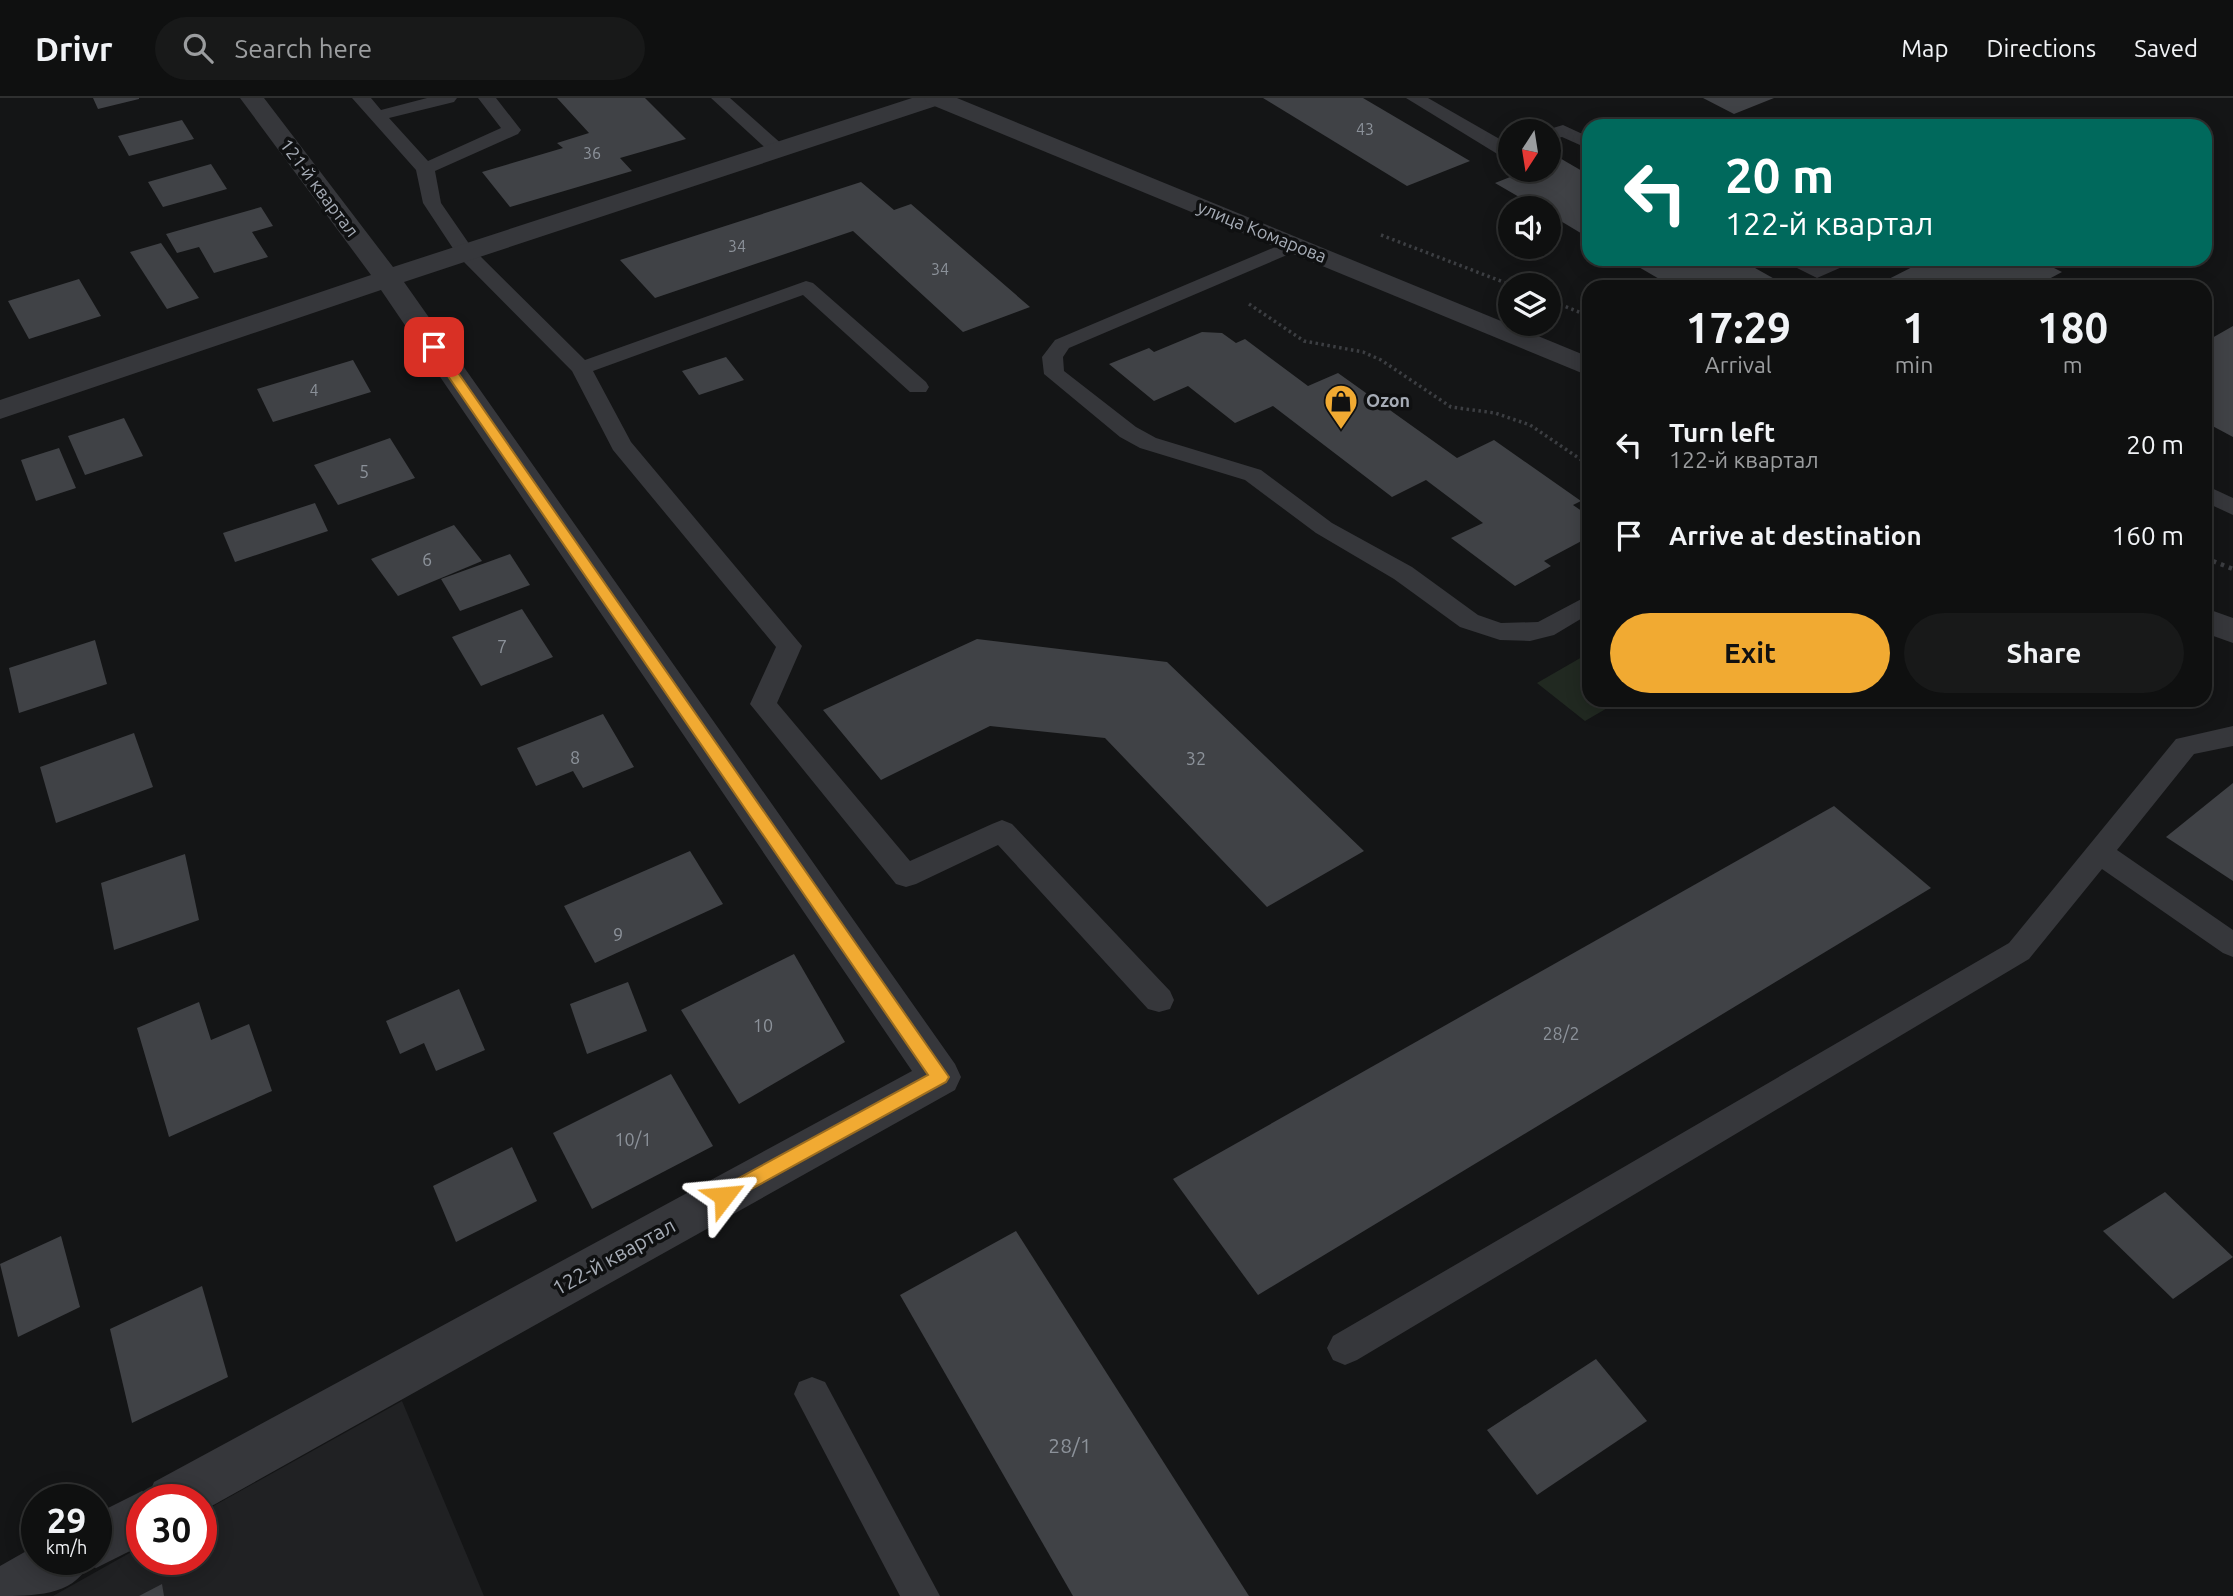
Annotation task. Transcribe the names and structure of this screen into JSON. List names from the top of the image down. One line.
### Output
{"streets":{"street":["121-й квартал","улица Комарова","122-й квартал"]},"crossings":[["121-й квартал","122-й квартал"]],"places":{"shop":["Ozon"]},"house_numbers":["43","36","34","34","4","5","6","7","8","32","9","10","28/2","10/1","28/1"],"north":"bottom","page":{"header":"Drivr","search":"Search here","nav":["Map","Directions","Saved"],"turn":["20 m","122-й квартал"],"eta":["17:29","Arrival","1","min","180","m"],"list":[{"name":"Turn left","note":"122-й квартал","value":"20 m"},{"name":"Arrive at destination","value":"160 m"}],"buttons":["Exit","Share"],"speed":"29 km/h","limit":"30"}}
